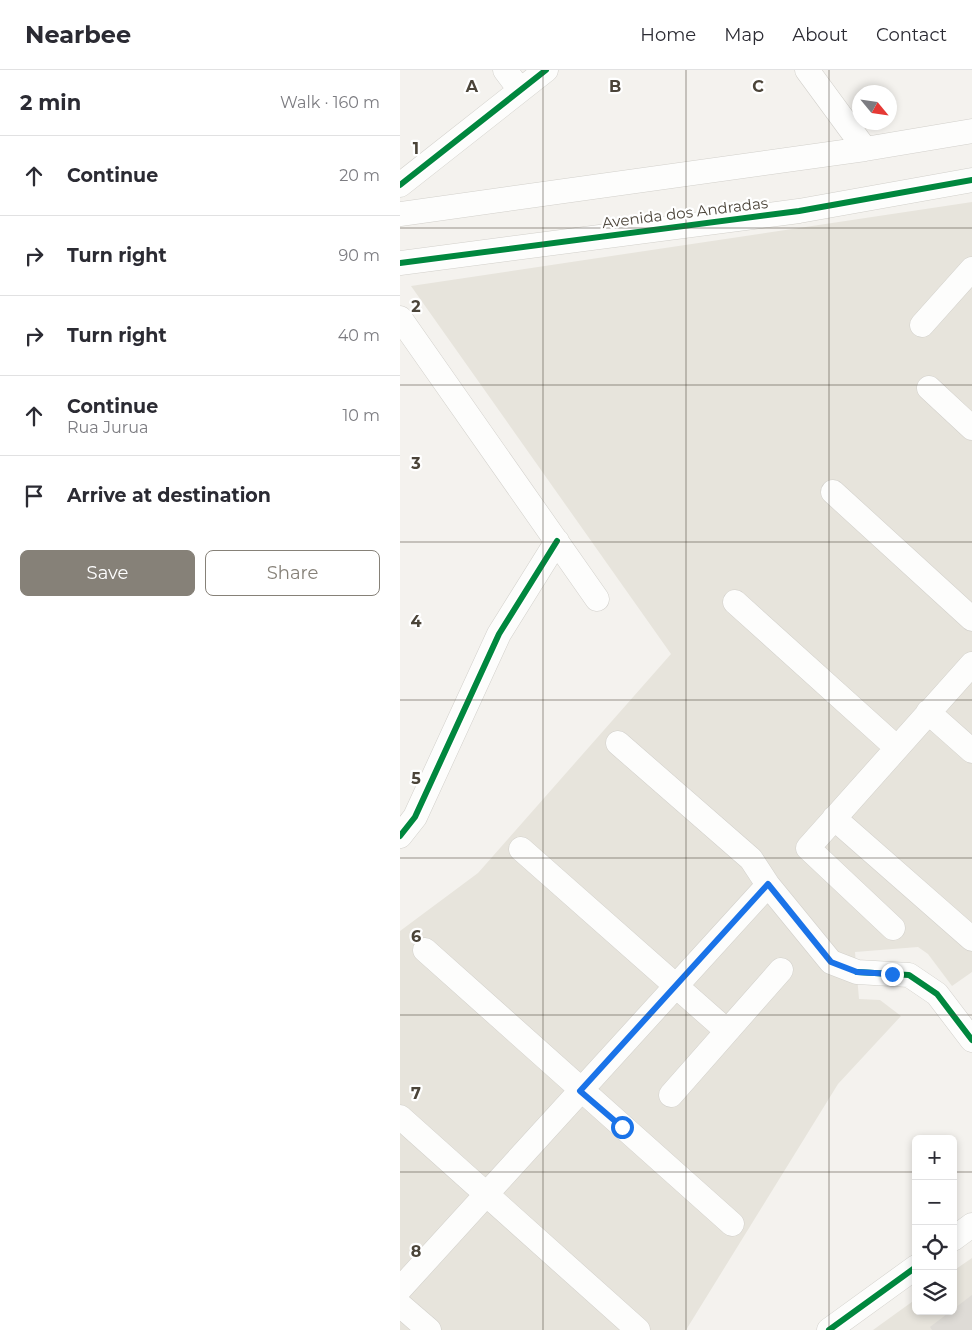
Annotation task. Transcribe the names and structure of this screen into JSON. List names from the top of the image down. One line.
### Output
{"streets":{"street":["Avenida dos Andradas"]},"north":"bottom right","page":{"header":"Nearbee","nav":["Home","Map","About","Contact"],"heading":["2 min","Walk · 160 m"],"list":[["Continue","20 m"],["Turn right","90 m"],["Turn right","40 m"],["Continue","Rua Jurua","10 m"],"Arrive at destination"],"buttons":["Save","Share"],"map_buttons":["+","−"]},"grid":{"columns":["A","B","C"],"rows":["1","2","3","4","5","6","7","8"]}}
